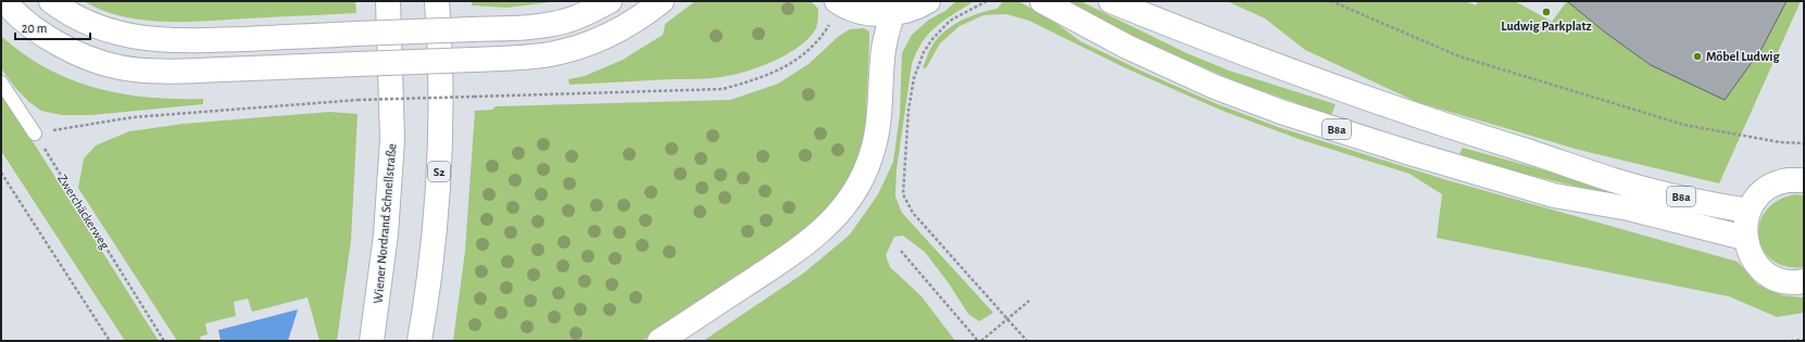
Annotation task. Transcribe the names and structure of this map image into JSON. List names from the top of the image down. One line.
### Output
{"streets":{"main road":["B8a","S2","Wiener Nordrand Schnellstraße"],"path":["Zwerchäckerweg"]},"places":["Ludwig Parkplatz","Möbel Ludwig"],"scale_bar":"20 m"}
